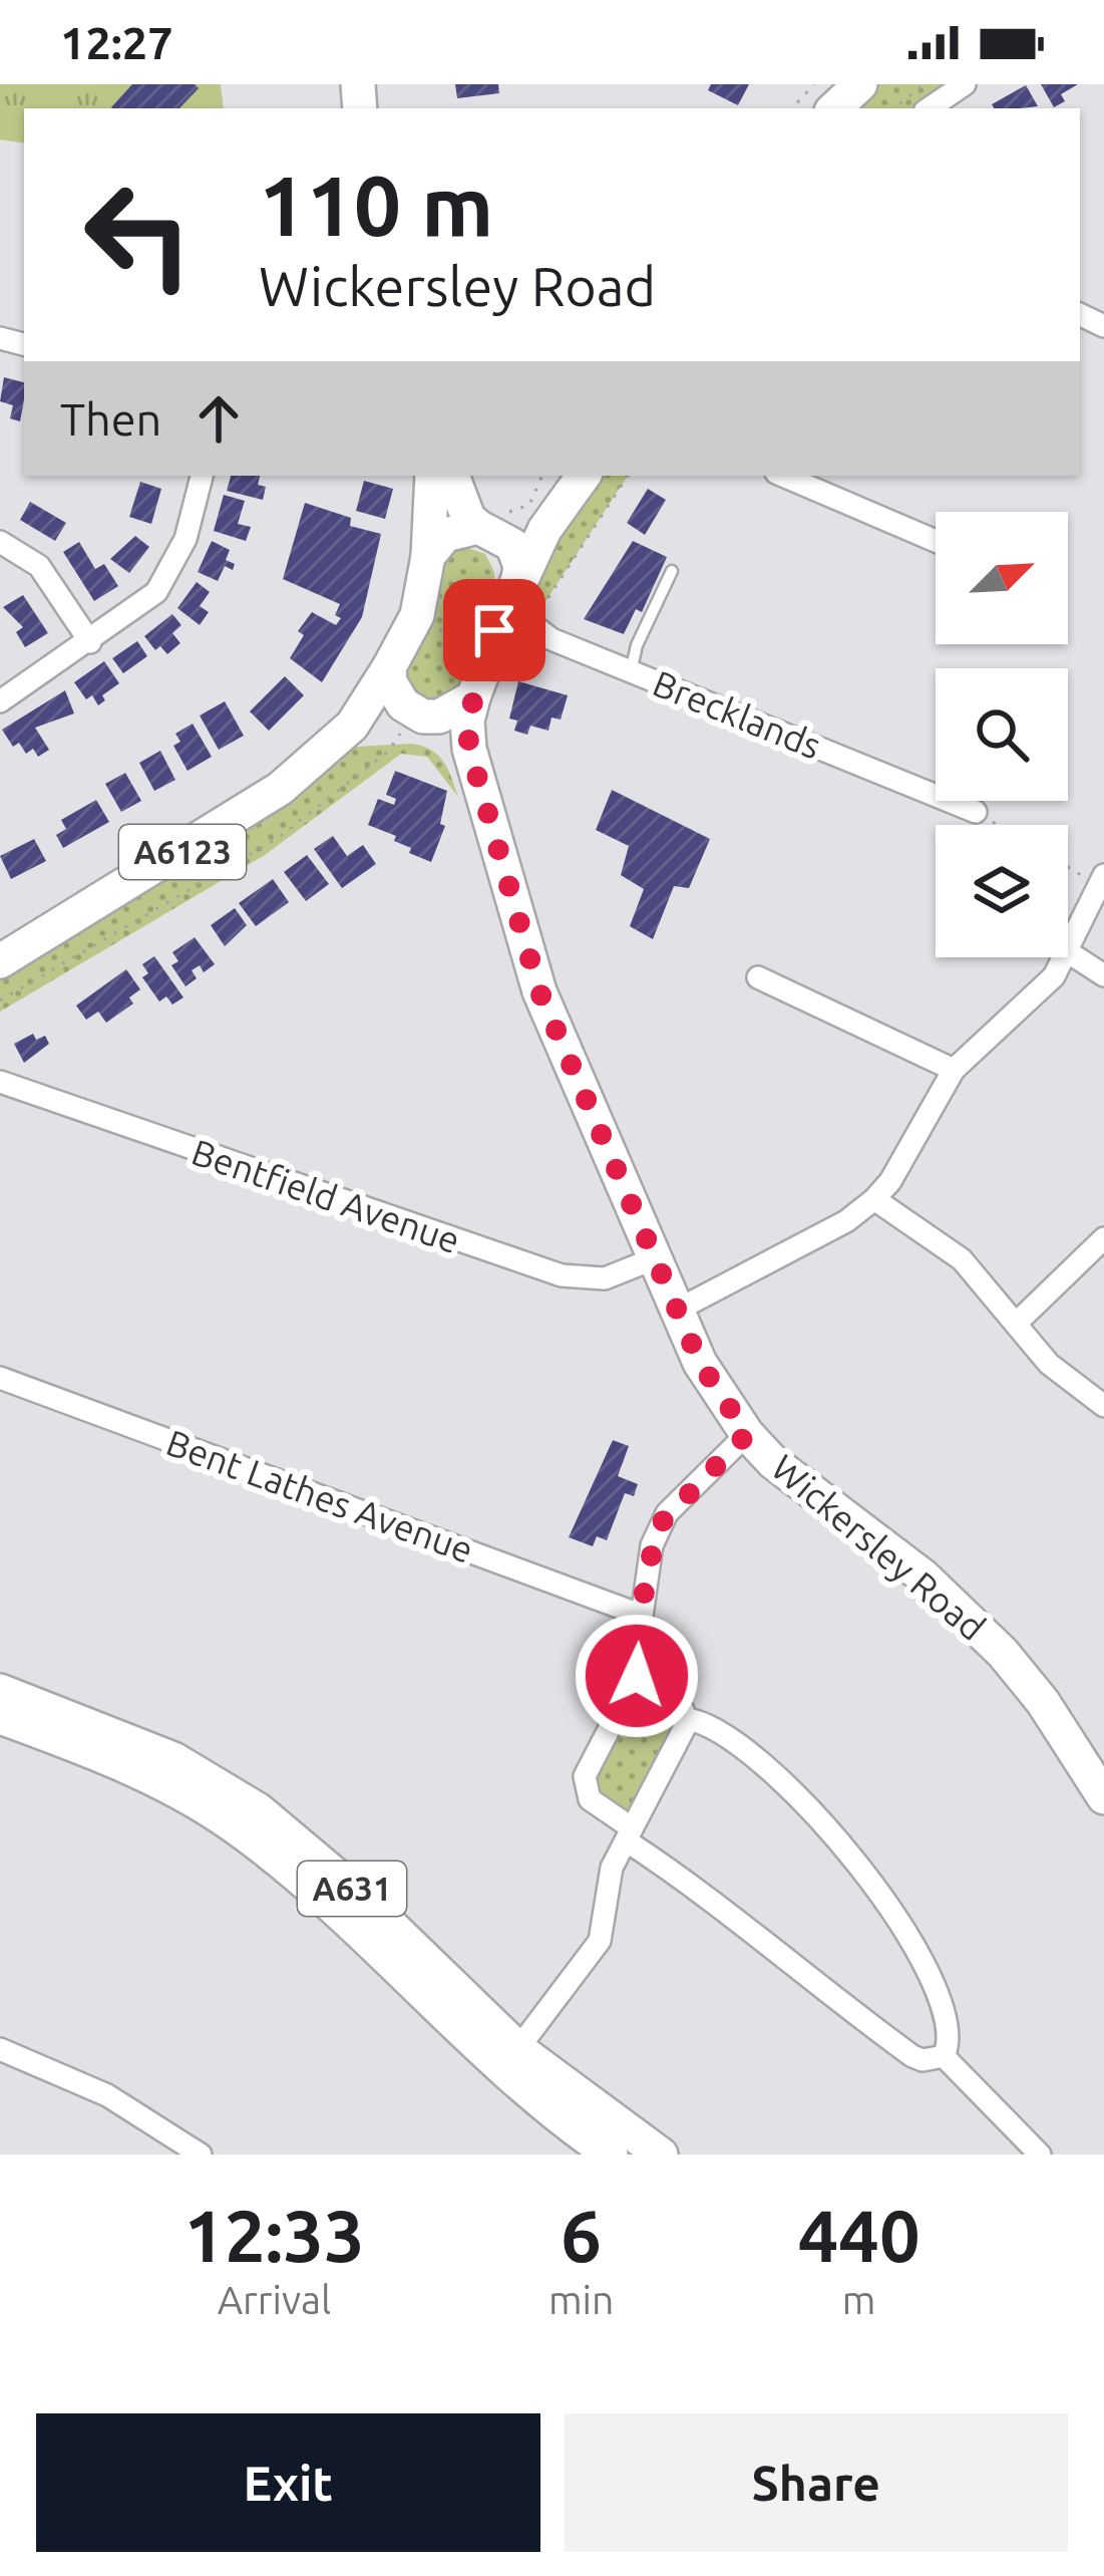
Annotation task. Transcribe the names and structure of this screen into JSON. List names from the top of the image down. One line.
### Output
{"streets":{"main road":["A6123","Wickersley Road","A631"],"street":["Brecklands","Bentfield Avenue","Bent Lathes Avenue"]},"crossings":[["A6123","Wickersley Road"],["Bentfield Avenue","Wickersley Road"]],"north":"top right","page":{"status":"12:27","turn":["110 m","Wickersley Road"],"then":"Then","eta":["12:33","Arrival","6","min","440","m"],"buttons":["Exit","Share"]}}
